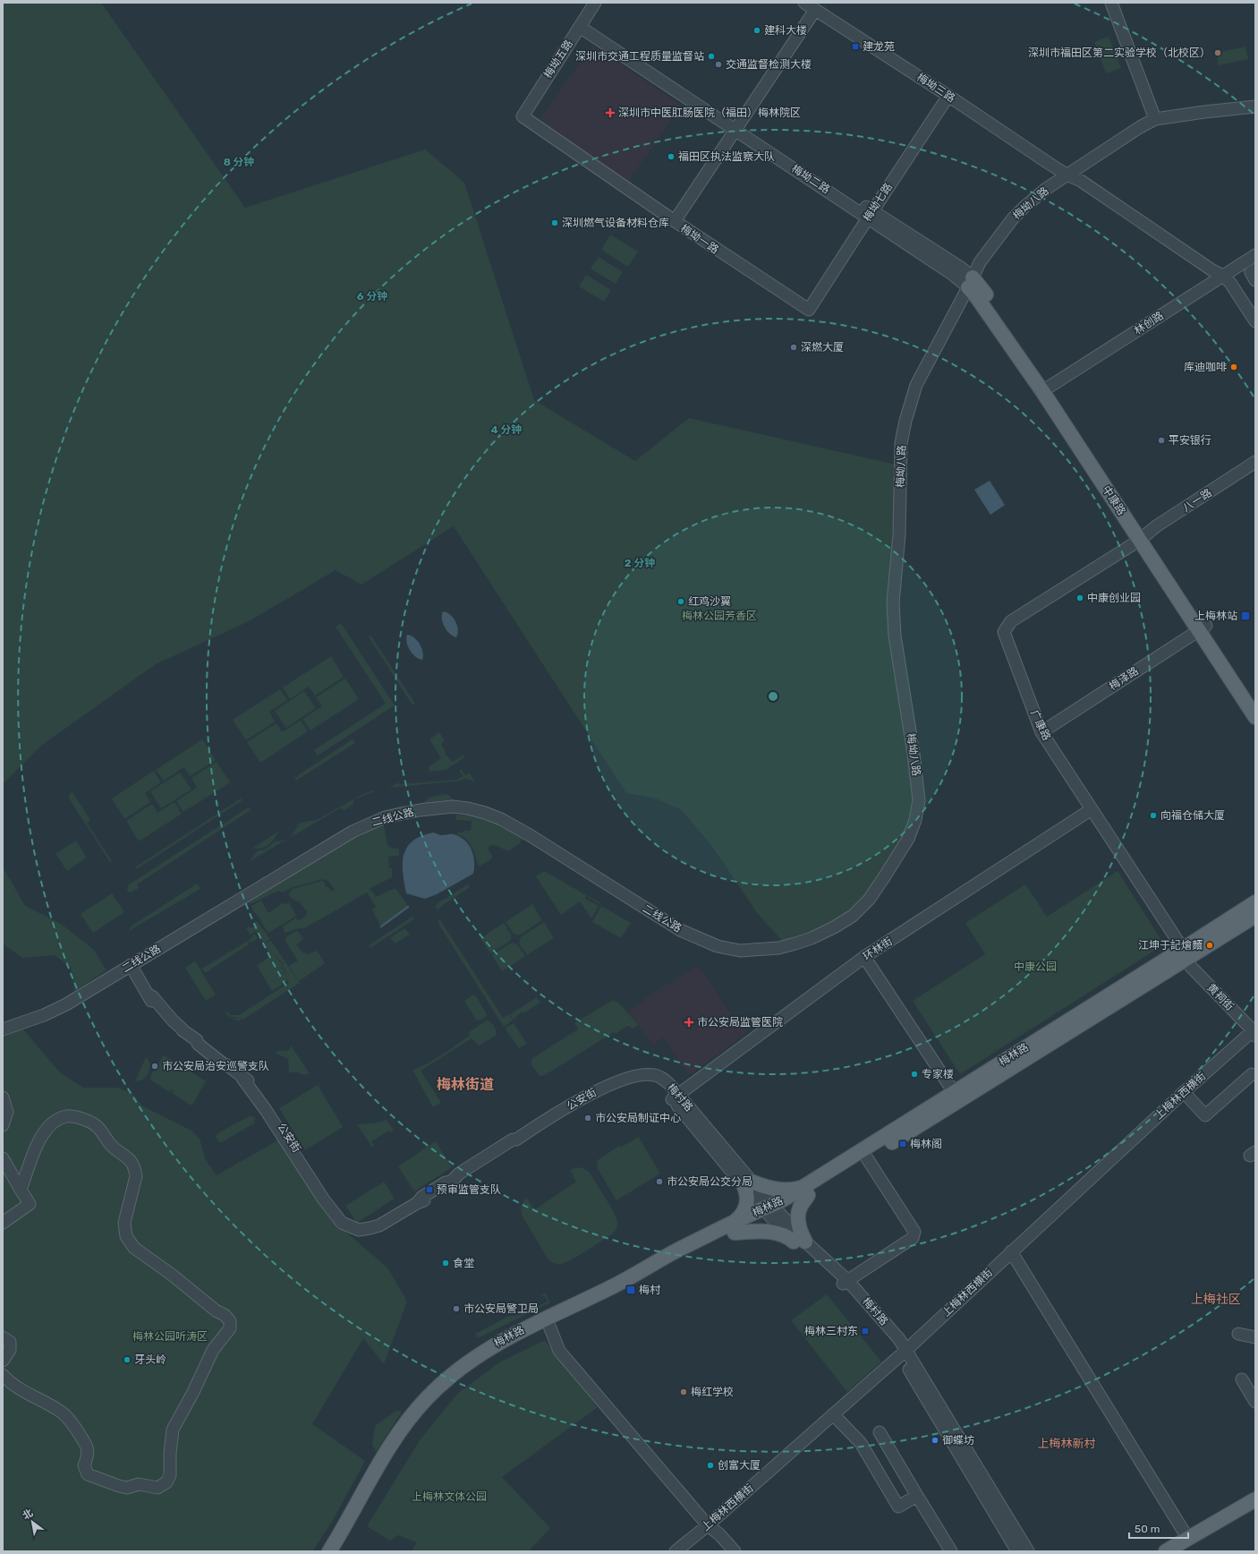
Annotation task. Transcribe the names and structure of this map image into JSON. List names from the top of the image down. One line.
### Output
{"streets":{"main road":["中康路","梅林路"],"street":["梅坳五路","梅坳三路","梅坳二路","梅坳七路","梅坳八路","梅坳一路","林创路","八一路","梅泽路","广康路","二线公路","环林街","黄祠街","上梅林西横街","梅村路","公安街"]},"crossings":[["梅坳五路","梅坳二路"],["梅坳五路","梅坳一路"],["梅坳三路","梅坳七路"],["梅坳三路","梅坳八路"],["梅坳三路","林创路"],["梅坳二路","梅坳七路"],["梅坳二路","梅坳八路"],["梅坳二路","中康路"],["梅坳七路","梅坳一路"],["梅坳八路","中康路"],["梅坳八路","二线公路"],["林创路","中康路"],["中康路","八一路"],["中康路","梅泽路"],["中康路","广康路"],["八一路","广康路"],["梅泽路","广康路"],["广康路","环林街"],["广康路","黄祠街"],["广康路","梅林路"],["二线公路","公安街"],["环林街","梅村路"],["黄祠街","梅林路"],["黄祠街","上梅林西横街"],["梅林路","梅村路"],["上梅林西横街","梅村路"],["梅村路","公安街"]],"districts":["梅林街道","上梅社区","上梅林新村"],"parks":["梅林公园芳香区","中康公园","梅林公园听涛区","上梅林文体公园"],"places":{"other":["建科大楼","深圳市福田区第二实验学校（北校区）","深圳市交通工程质量监督站","交通监督检测大楼","福田区执法监察大队","深圳燃气设备材料仓库","深燃大厦","库迪咖啡","平安银行","中康创业园","红鸡沙翼","向福仓储大厦","江坤于記燴麵","市公安局治安巡警支队","专家楼","市公安局制证中心","市公安局公交分局","食堂","市公安局警卫局","牙头岭","梅红学校","御蝶坊","创富大厦"],"transit":["建龙苑","上梅林站","梅林阁","预审监管支队","梅村","梅林三村东"],"health":["深圳市中医肛肠医院（福田）梅林院区","市公安局监管医院"]},"scale_bar":"50 m","north":"top left","rings":["8 分钟","6 分钟","4 分钟","2 分钟"]}
